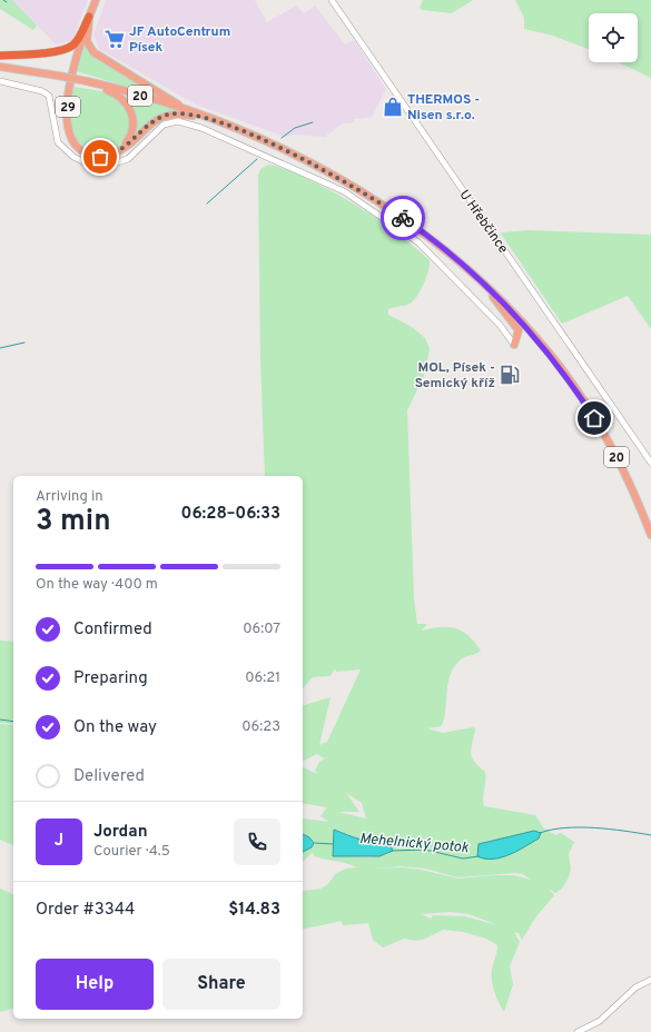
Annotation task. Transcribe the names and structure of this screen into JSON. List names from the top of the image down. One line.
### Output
{"streets":{"main road":["20","29"],"street":["U Hřebčince"]},"water":["Mehelnický potok"],"places":{"supermarket":["JF AutoCentrum Písek"],"shop":["THERMOS - Nisen s.r.o."],"fuel station":["MOL, Písek - Semický kříž"]},"page":{"heading":["3 min","Arriving in","06:28–06:33"],"panel":["Jordan","Courier · 4.5","Order #3344","$14.83"],"bar":"On the way · 400 m","list":[["Confirmed","06:07"],["Preparing","06:21"],["On the way","06:23"],"Delivered"],"round":"J","buttons":["Help","Share"]}}
